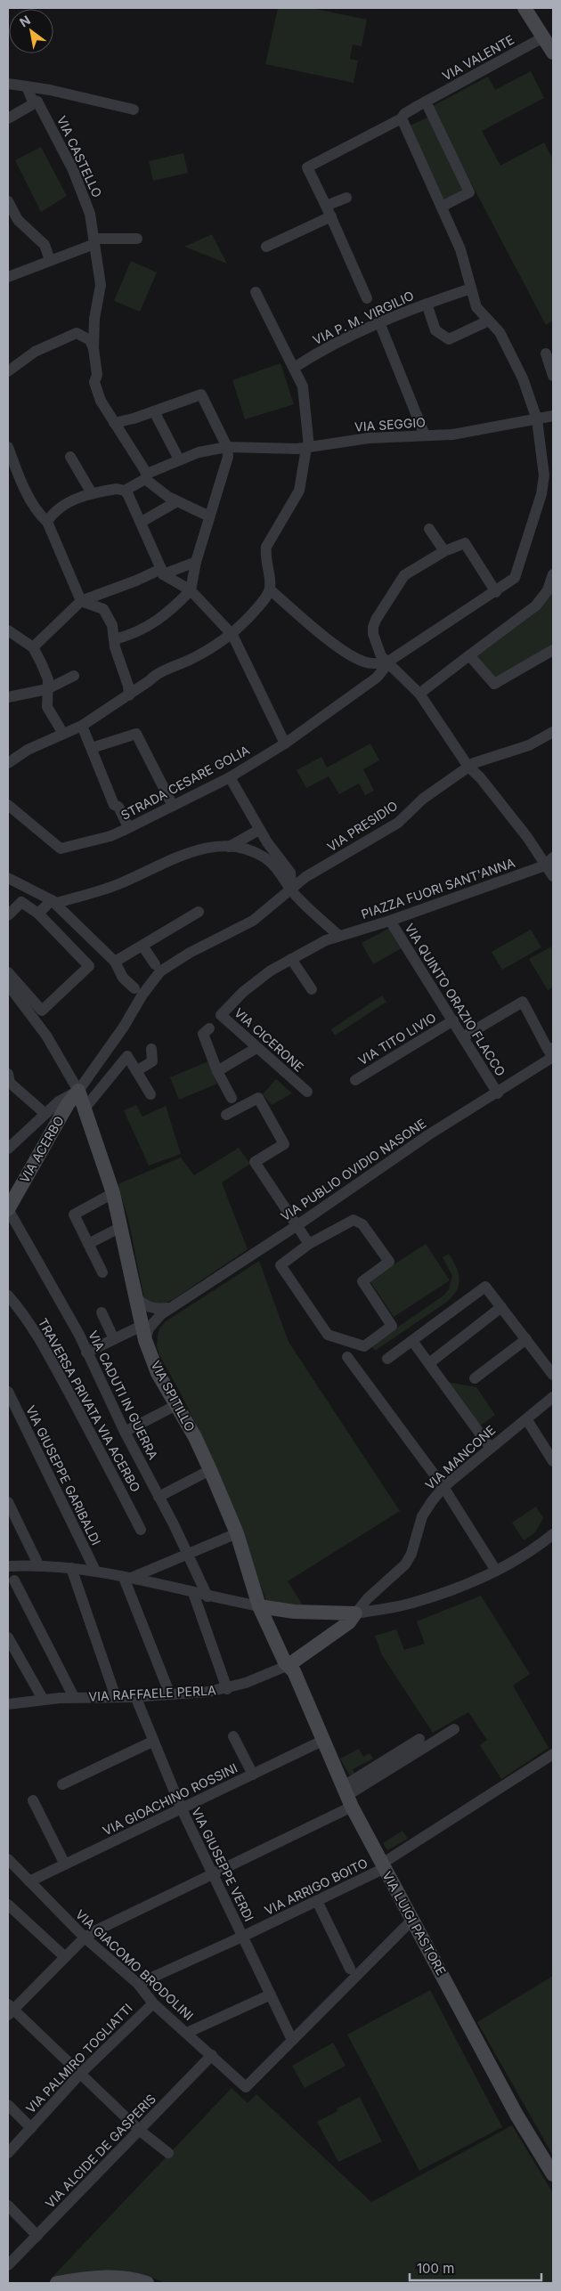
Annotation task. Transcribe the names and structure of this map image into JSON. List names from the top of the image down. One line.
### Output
{"streets":{"street":["VIA VALENTE","VIA CASTELLO","VIA P. M. VIRGILIO","VIA SEGGIO","STRADA CESARE GOLIA","VIA PRESIDIO","PIAZZA FUORI SANT'ANNA","VIA QUINTO ORAZIO FLACCO","VIA TITO LIVIO","VIA CICERONE","VIA ACERBO","VIA PUBLIO OVIDIO NASONE","VIA CADUTI IN GUERRA","VIA SPITILLO","TRAVERSA PRIVATA VIA ACERBO","VIA MANCONE","VIA GIUSEPPE GARIBALDI","VIA RAFFAELE PERLA","VIA GIOACHINO ROSSINI","VIA GIUSEPPE VERDI","VIA ARRIGO BOITO","VIA LUIGI PASTORE","VIA GIACOMO BRODOLINI","VIA PALMIRO TOGLIATTI","VIA ALCIDE DE GASPERIS"]},"crossings":[["VIA VALENTE","STRADA CESARE GOLIA"],["VIA CASTELLO","VIA SEGGIO"],["VIA P. M. VIRGILIO","STRADA CESARE GOLIA"],["VIA SEGGIO","STRADA CESARE GOLIA"],["VIA PRESIDIO","VIA ACERBO"],["VIA PRESIDIO","VIA SPITILLO"],["PIAZZA FUORI SANT'ANNA","VIA QUINTO ORAZIO FLACCO"],["PIAZZA FUORI SANT'ANNA","VIA CICERONE"],["VIA QUINTO ORAZIO FLACCO","VIA TITO LIVIO"],["VIA QUINTO ORAZIO FLACCO","VIA PUBLIO OVIDIO NASONE"],["VIA ACERBO","VIA CADUTI IN GUERRA"],["VIA ACERBO","VIA SPITILLO"],["VIA PUBLIO OVIDIO NASONE","VIA SPITILLO"],["VIA SPITILLO","VIA RAFFAELE PERLA"],["VIA SPITILLO","VIA LUIGI PASTORE"],["VIA MANCONE","VIA RAFFAELE PERLA"],["VIA RAFFAELE PERLA","VIA GIUSEPPE VERDI"],["VIA RAFFAELE PERLA","VIA LUIGI PASTORE"],["VIA GIOACHINO ROSSINI","VIA GIUSEPPE VERDI"],["VIA GIOACHINO ROSSINI","VIA LUIGI PASTORE"],["VIA GIOACHINO ROSSINI","VIA GIACOMO BRODOLINI"],["VIA GIUSEPPE VERDI","VIA ARRIGO BOITO"],["VIA GIUSEPPE VERDI","VIA GIACOMO BRODOLINI"],["VIA ARRIGO BOITO","VIA LUIGI PASTORE"],["VIA ARRIGO BOITO","VIA GIACOMO BRODOLINI"],["VIA GIACOMO BRODOLINI","VIA PALMIRO TOGLIATTI"],["VIA GIACOMO BRODOLINI","VIA ALCIDE DE GASPERIS"]],"scale_bar":"100 m","north":"top left"}
